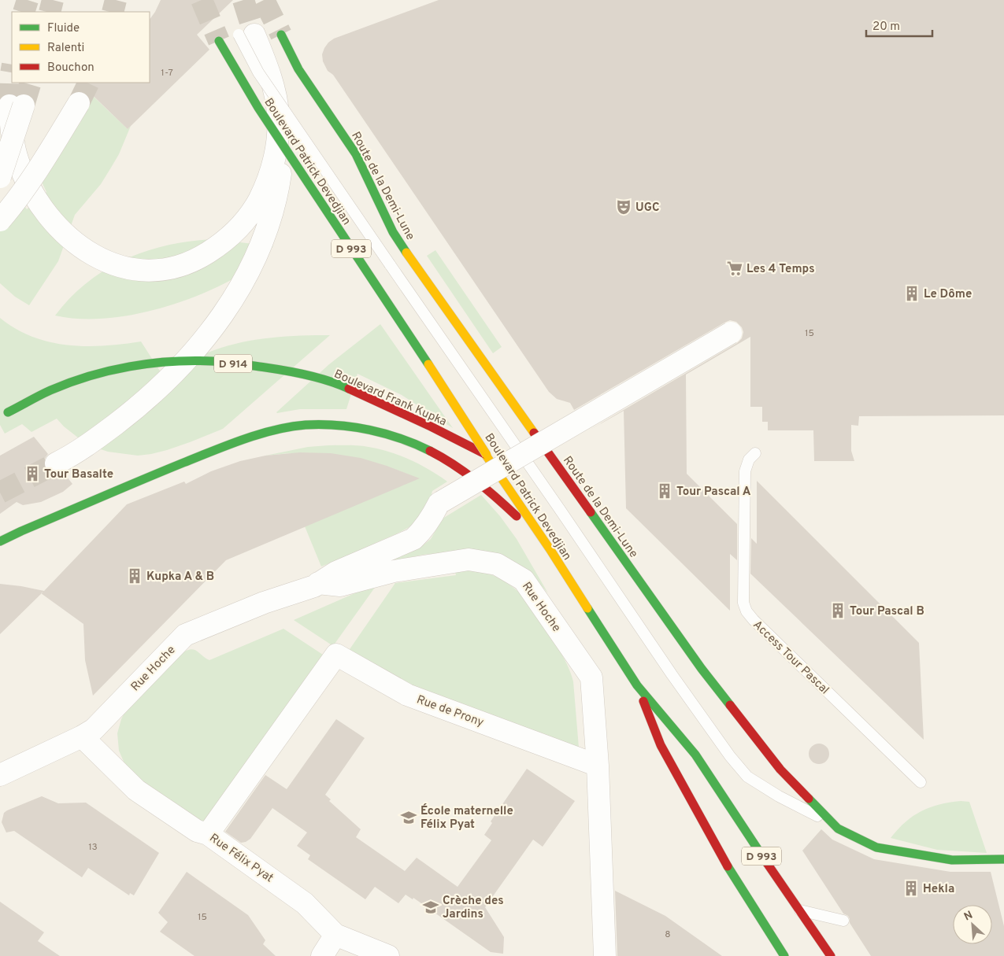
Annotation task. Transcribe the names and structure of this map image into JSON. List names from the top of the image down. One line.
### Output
{"streets":{"main road":["Boulevard Patrick Devedjian","Route de la Demi-Lune","D 993","D 914","Boulevard Frank Kupka"],"street":["Rue Hoche","Rue de Prony","Rue Félix Pyat"],"lane":["Access Tour Pascal"]},"crossings":[["Boulevard Patrick Devedjian","Boulevard Frank Kupka"],["Rue Hoche","Rue de Prony"],["Rue Hoche","Rue Félix Pyat"],["Rue de Prony","Rue Félix Pyat"]],"places":{"theatre":["UGC"],"supermarket":["Les 4 Temps"],"building":["Le Dôme","Tour Basalte","Tour Pascal A","Kupka A & B","Tour Pascal B","Hekla"],"school or university":["École maternelle Félix Pyat","Crèche des Jardins"]},"house_numbers":["1-7","15","13","15","8"],"legend":["Fluide","Ralenti","Bouchon"],"scale_bar":"20 m","north":"top left"}
